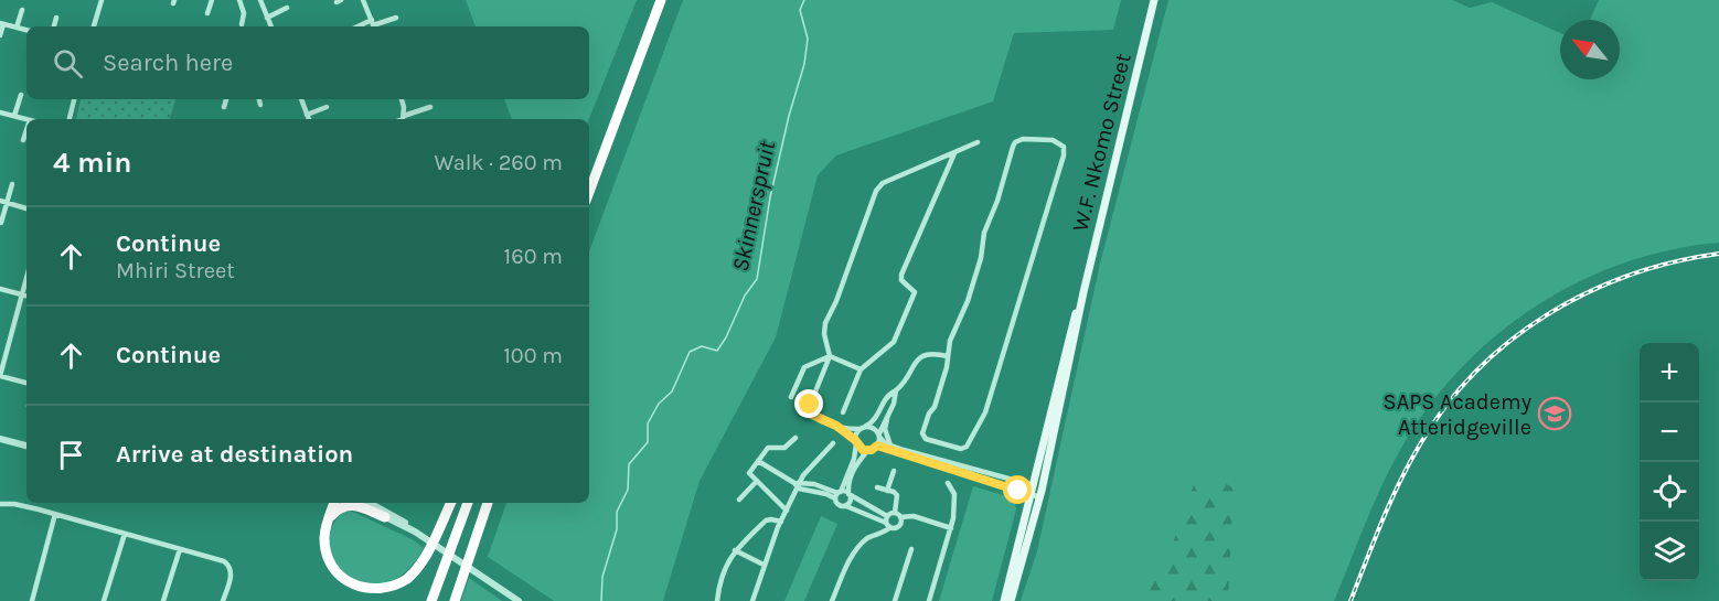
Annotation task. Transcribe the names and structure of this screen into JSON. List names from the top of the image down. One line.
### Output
{"streets":{"main road":["W.F. Nkomo Street"]},"water":["Skinnerspruit"],"places":{"school or university":["SAPS Academy Atteridgeville"]},"north":"top left","page":{"search":"Search here","heading":["4 min","Walk · 260 m"],"list":[["Continue","Mhiri Street","160 m"],["Continue","100 m"],"Arrive at destination"],"map_buttons":["+","−"]}}
